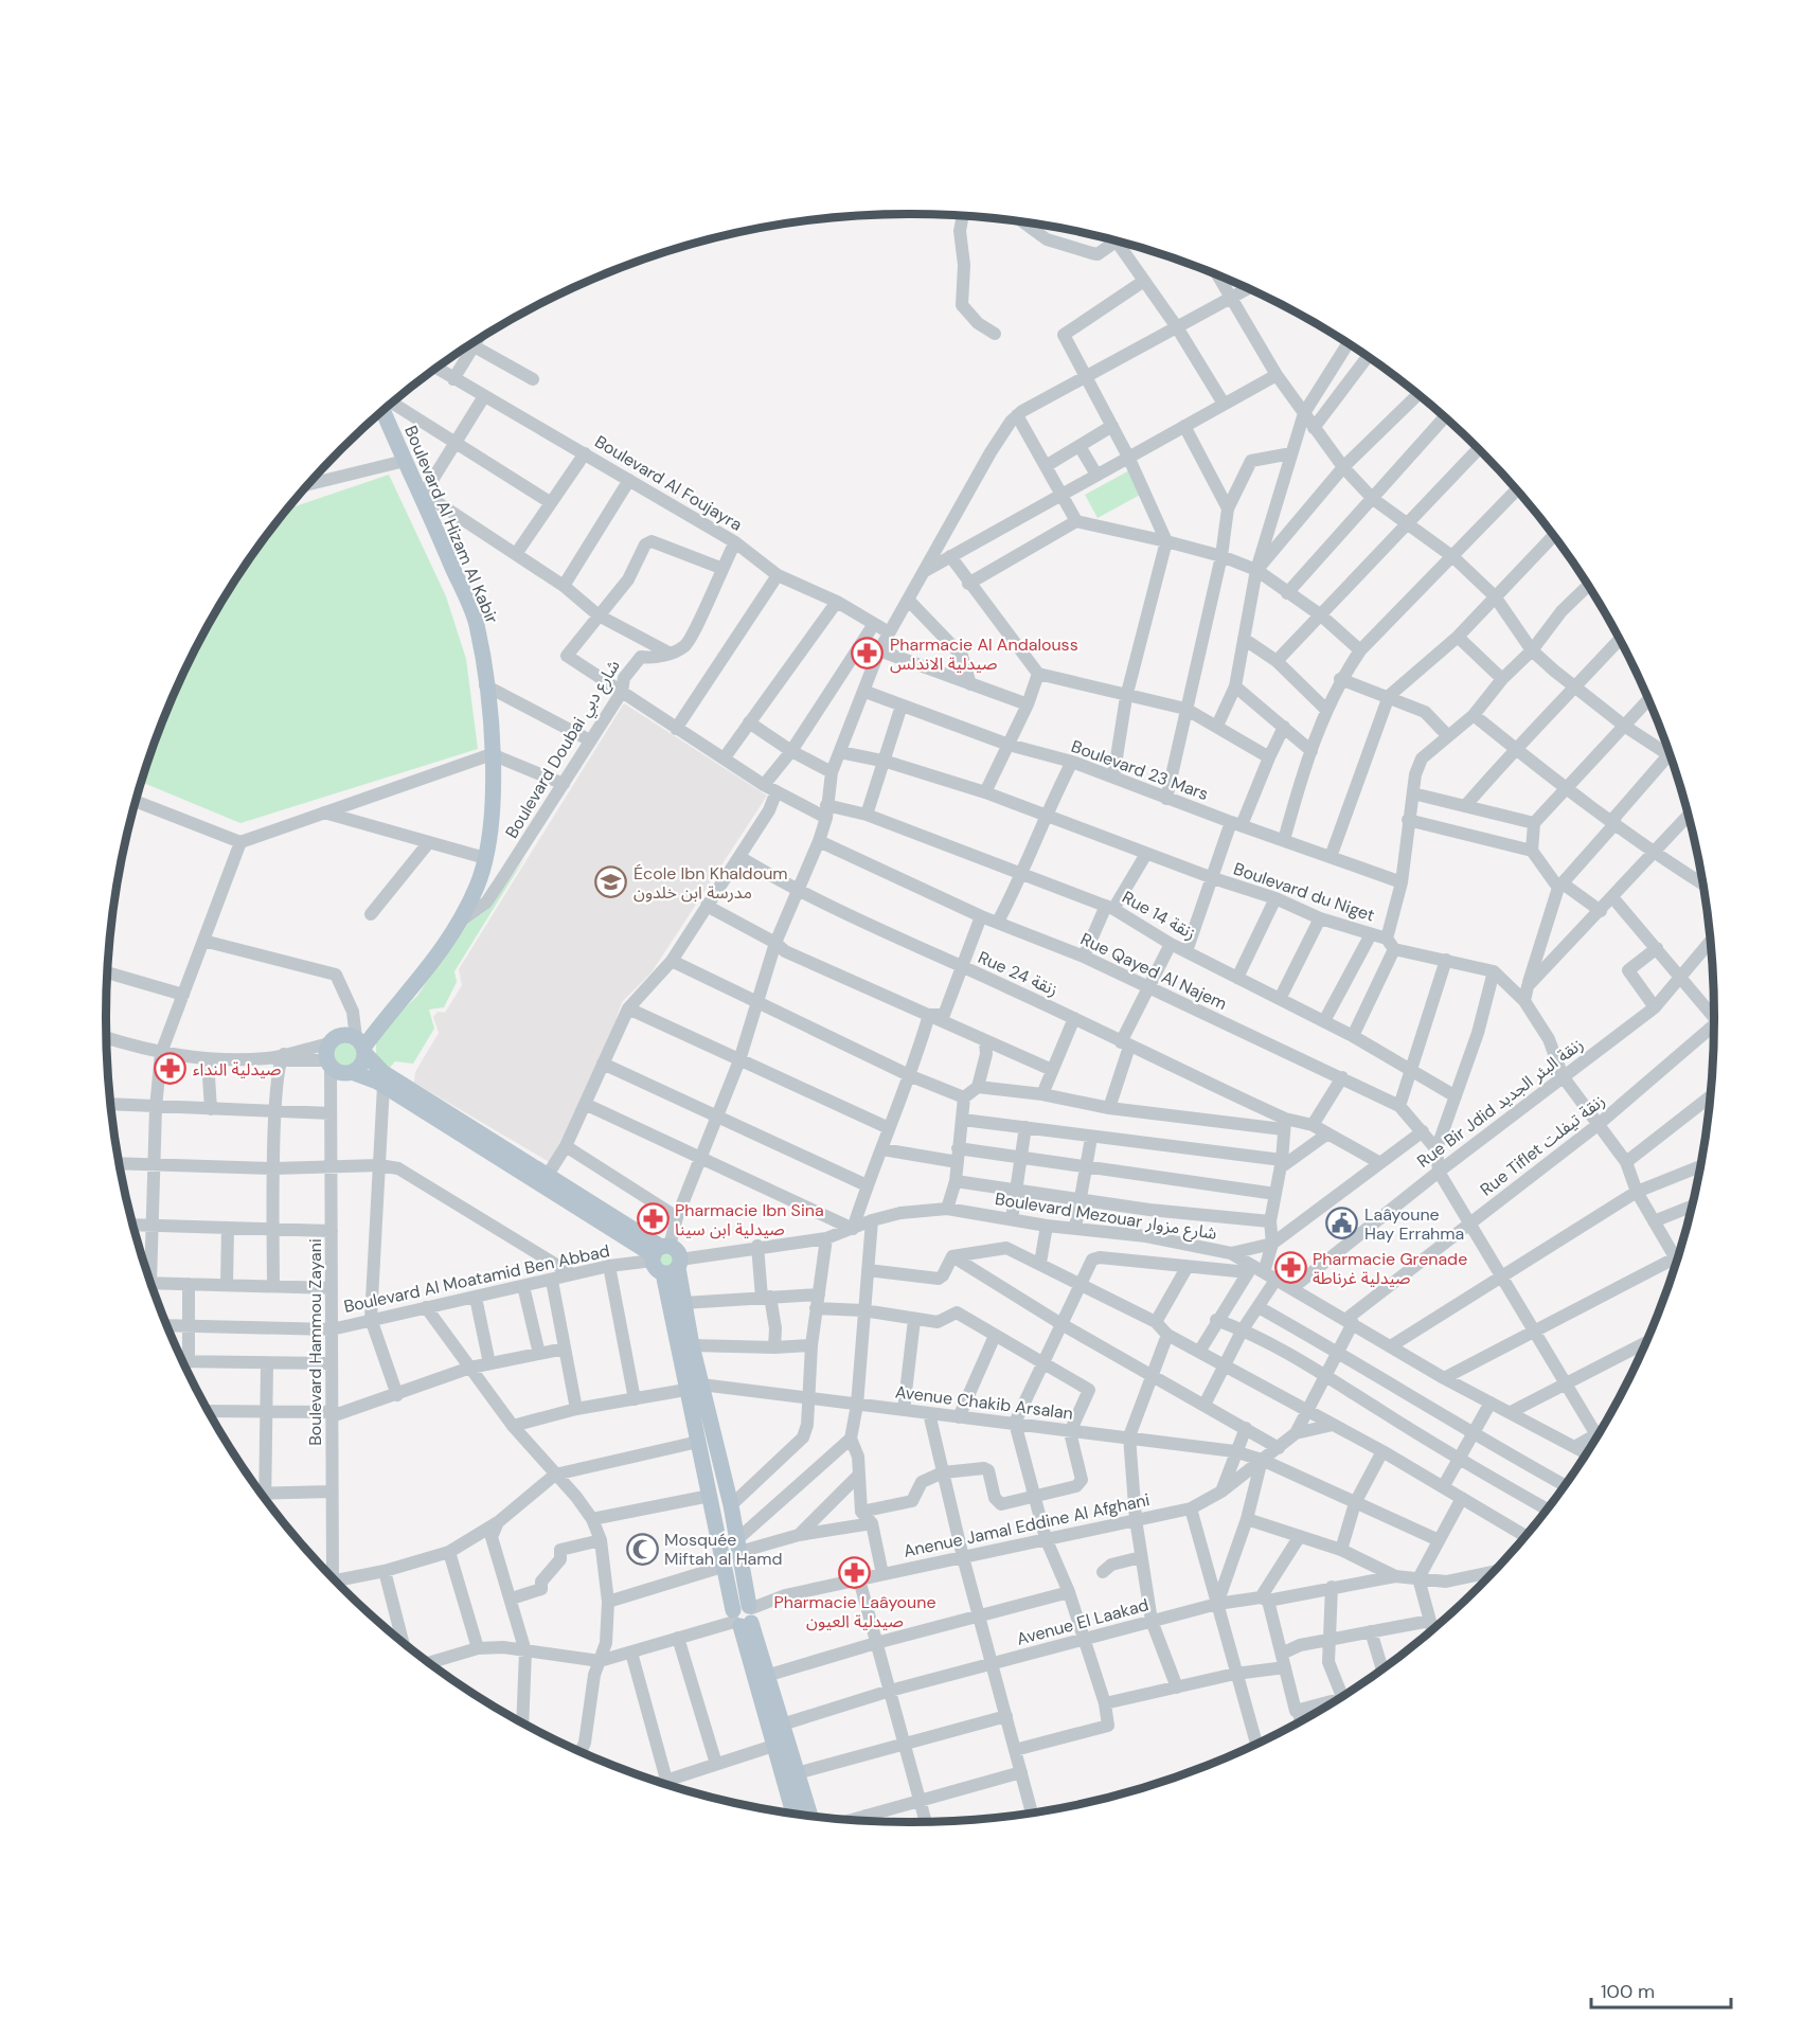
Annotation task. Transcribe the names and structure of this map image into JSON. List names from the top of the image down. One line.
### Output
{"streets":{"main road":["Boulevard Al Hizam Al Kabir"],"street":["Boulevard Al Foujayra","Boulevard Doubai شارع دبي","Boulevard 23 Mars","Boulevard du Niget","Rue 14 زنقة","Rue Qayed Al Najem","Rue 24 زنقة","Rue Bir Jdid زنقة البئر الجديد","Rue Tiflet زنقة تيفلت","Boulevard Mezouar شارع مزوار","Boulevard Al Moatamid Ben Abbad","Boulevard Hammou Zayani","Avenue Chakib Arsalan","Anenue Jamal Eddine Al Afghani","Avenue El Laakad"]},"crossings":[["Boulevard Al Foujayra","Boulevard Doubai شارع دبي"],["Boulevard Al Hizam Al Kabir","Boulevard Doubai شارع دبي"],["Boulevard Al Hizam Al Kabir","Boulevard Hammou Zayani"],["Boulevard Doubai شارع دبي","Rue 14 زنقة"],["Rue Bir Jdid زنقة البئر الجديد","Boulevard Mezouar شارع مزوار"],["Rue Tiflet زنقة تيفلت","Boulevard Mezouar شارع مزوار"],["Boulevard Al Moatamid Ben Abbad","Boulevard Hammou Zayani"],["Avenue Chakib Arsalan","Anenue Jamal Eddine Al Afghani"]],"places":{"pharmacy":["Pharmacie Al Andalouss صيدلية الاندلس","صيدلية النداء","Pharmacie Ibn Sina صيدلية ابن سينا","Pharmacie Grenade صيدلية غرناطة","Pharmacie Laâyoune صيدلية العيون"],"school or university":["École Ibn Khaldoum مدرسة ابن خلدون"],"public building":["Laâyoune Hay Errahma"],"mosque":["Mosquée Miftah al Hamd"]},"scale_bar":"100 m"}
